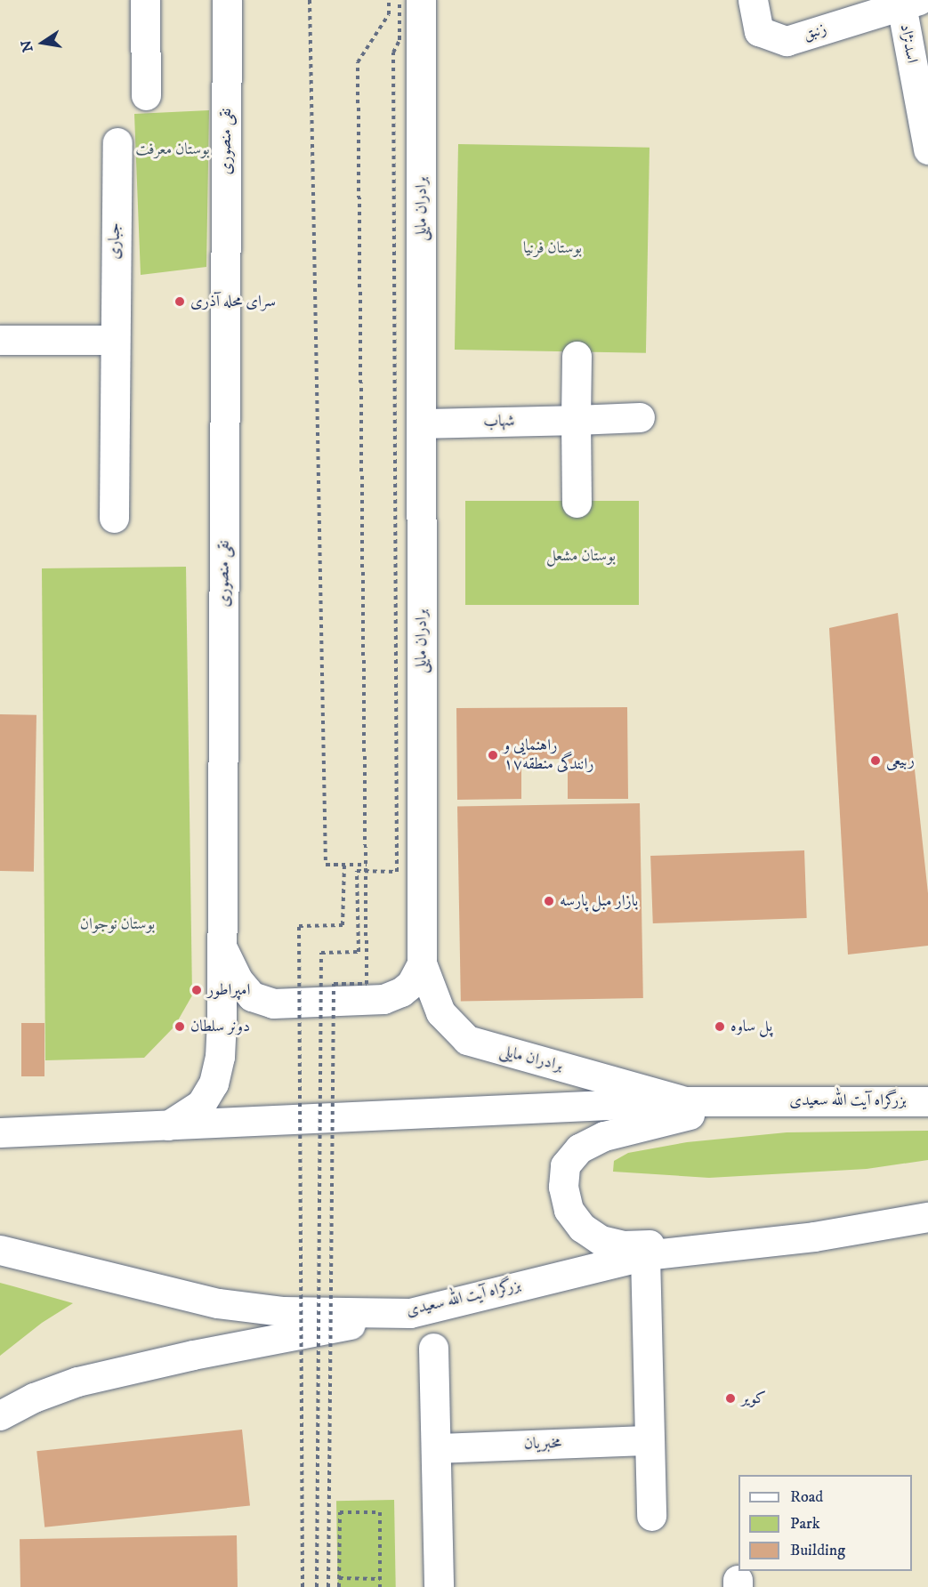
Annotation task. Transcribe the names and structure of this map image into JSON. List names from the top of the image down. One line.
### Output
{"streets":{"main road":["زنبق","اسدنژاد","نقی منصوری","برادران مایلی","جباری","شهاب","بزرگراه آیت الله سعیدی","مخبریان"]},"crossings":[["زنبق","اسدنژاد"],["نقی منصوری","بزرگراه آیت الله سعیدی"],["برادران مایلی","شهاب"],["برادران مایلی","بزرگراه آیت الله سعیدی"]],"parks":["بوستان معرفت","بوستان فرنیا","بوستان مشعل","بوستان نوجوان"],"places":["سرای محله آذری","راهنمایی و رانندگی منطقه۱۷","ربیعی","بازار مبل پارسه","امپراطور","دونر سلطان","پل ساوه","کویر"],"legend":["Road","Park","Building"],"north":"left"}
